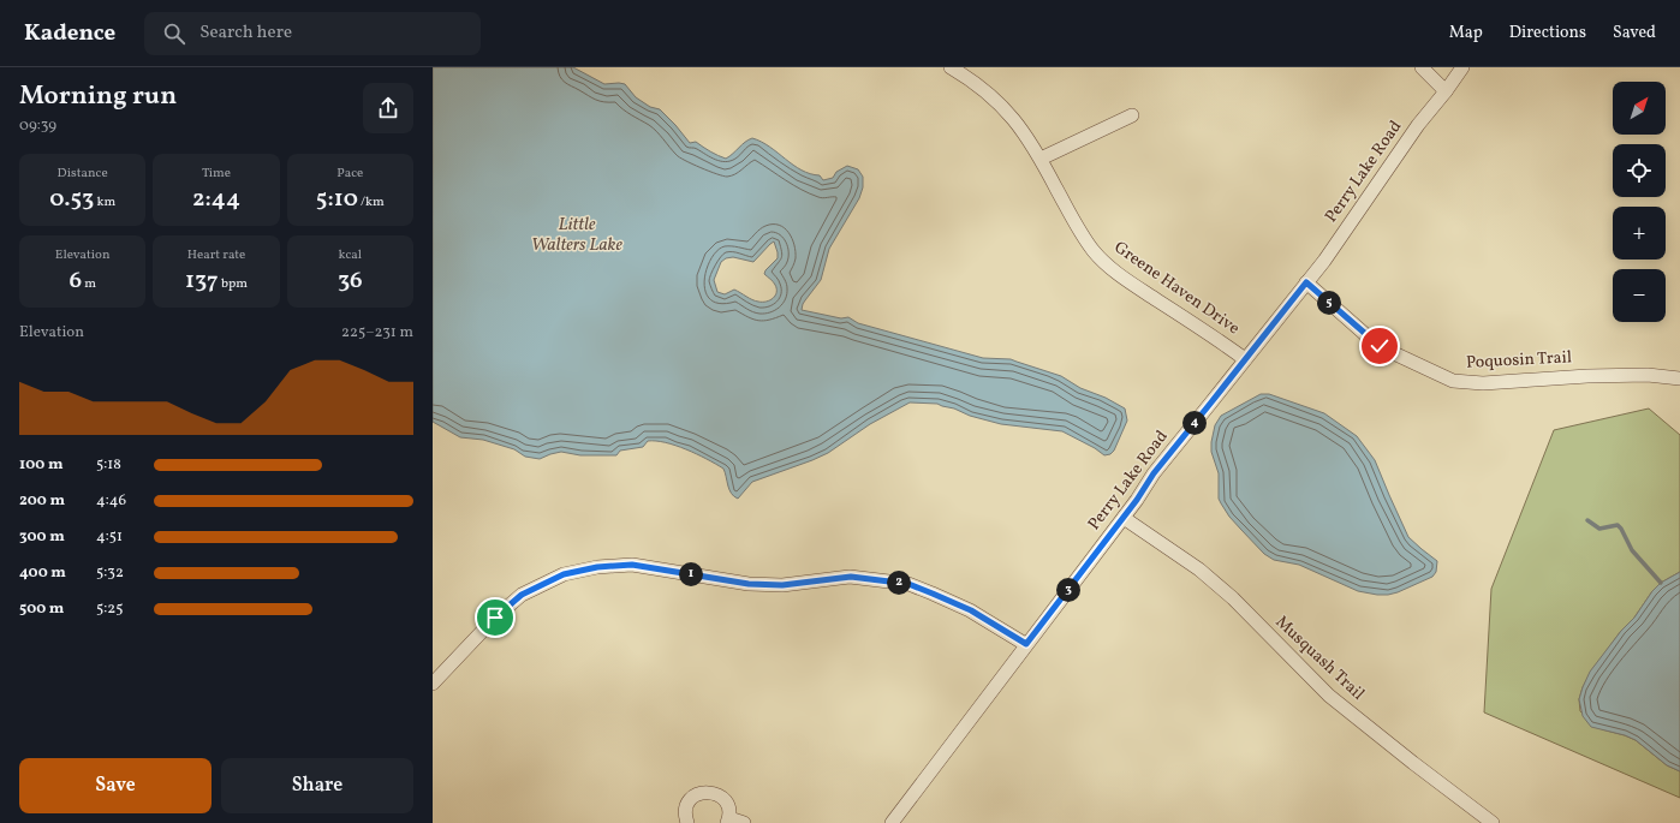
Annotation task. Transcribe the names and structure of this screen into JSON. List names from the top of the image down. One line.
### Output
{"streets":{"street":["Perry Lake Road","Greene Haven Drive","Poquosin Trail","Musquash Trail"]},"crossings":[["Perry Lake Road","Greene Haven Drive"],["Perry Lake Road","Poquosin Trail"],["Perry Lake Road","Musquash Trail"]],"water":["Little Walters Lake"],"north":"top right","page":{"header":"Kadence","search":"Search here","nav":["Map","Directions","Saved"],"heading":["Morning run","09:39"],"map_buttons":["+","−"],"stats":[["Distance","0.53 km"],["Time","2:44"],["Pace","5:10 /km"],["Elevation","6 m"],["Heart rate","137 bpm"],["kcal","36"]],"pins":["5","4","1","2","3"],"chart":["Elevation","225–231 m"],"list":[{"name":"100 m","note":"5:18"},{"name":"200 m","note":"4:46"},{"name":"300 m","note":"4:51"},{"name":"400 m","note":"5:32"},{"name":"500 m","note":"5:25"}],"buttons":["Save","Share"]}}
